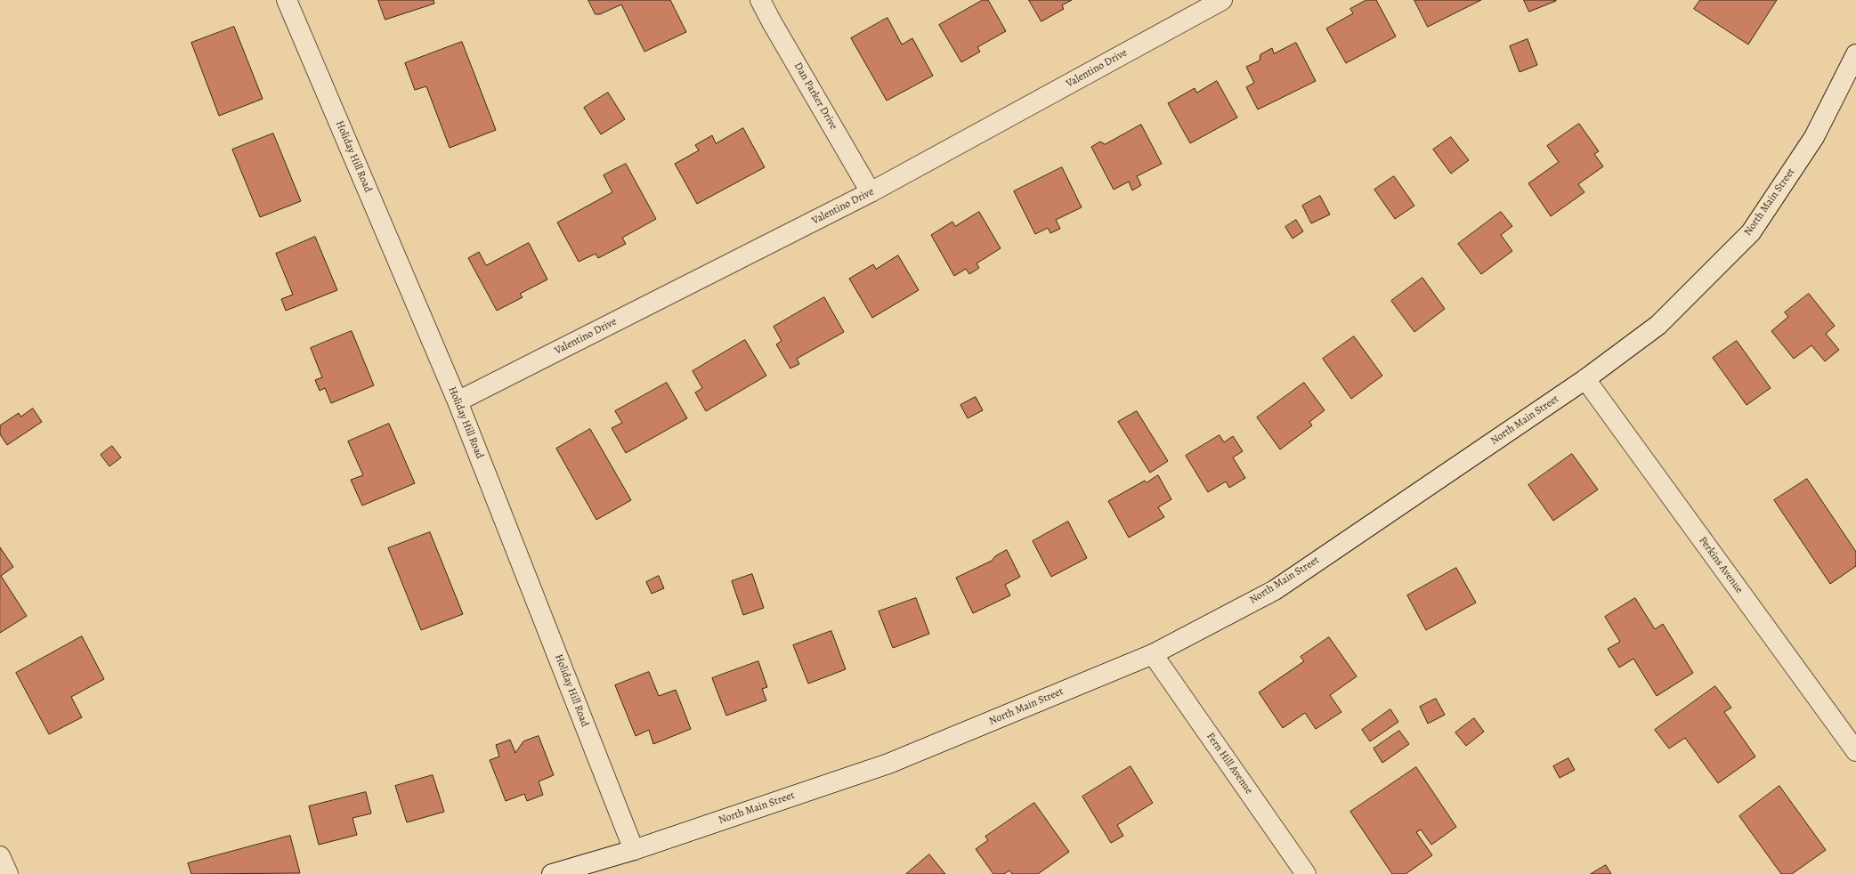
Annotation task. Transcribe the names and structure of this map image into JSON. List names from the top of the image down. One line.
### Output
{"streets":{"street":["Valentino Drive","Dan Parker Drive","Holiday Hill Road","North Main Street","Perkins Avenue","Fern Hill Avenue"]},"crossings":[["Valentino Drive","Dan Parker Drive"],["Valentino Drive","Holiday Hill Road"],["Holiday Hill Road","North Main Street"],["North Main Street","Perkins Avenue"],["North Main Street","Fern Hill Avenue"]]}
